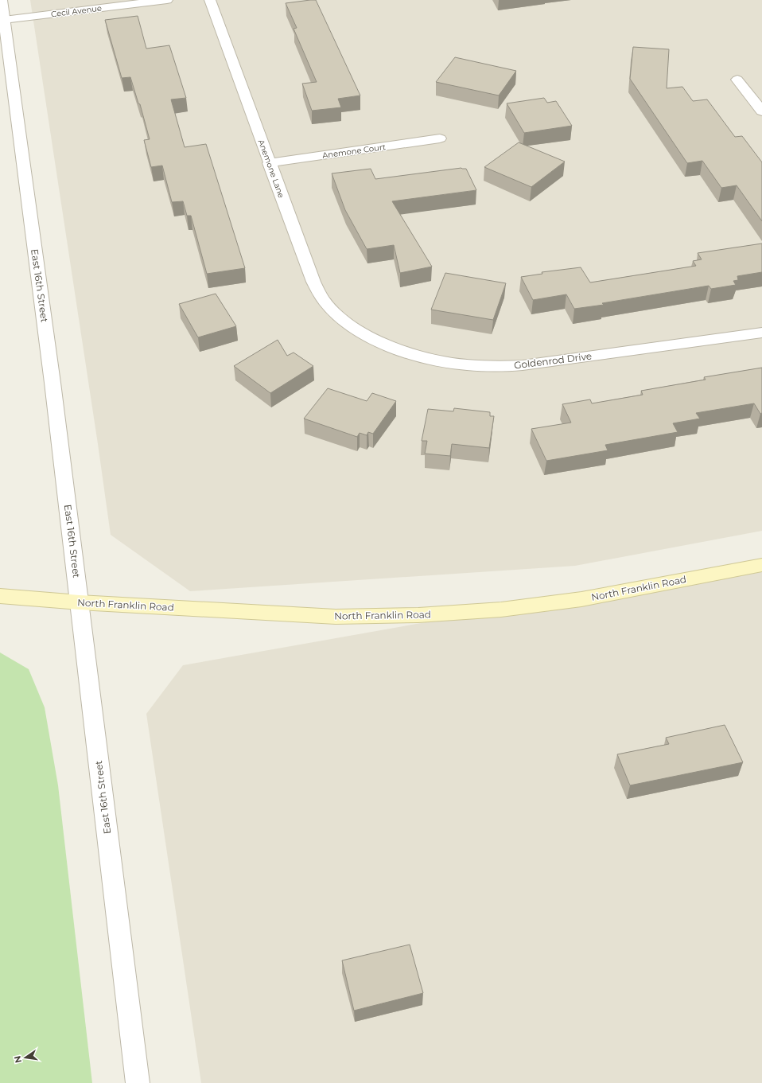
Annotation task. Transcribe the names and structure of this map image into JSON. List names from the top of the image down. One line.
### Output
{"streets":{"main road":["North Franklin Road"],"street":["Cecil Avenue","Anemone Court","Anemone Lane","East 16th Street","Goldenrod Drive"]},"crossings":[["Cecil Avenue","East 16th Street"],["Anemone Court","Anemone Lane"],["Anemone Lane","Goldenrod Drive"],["East 16th Street","North Franklin Road"]],"north":"left"}
